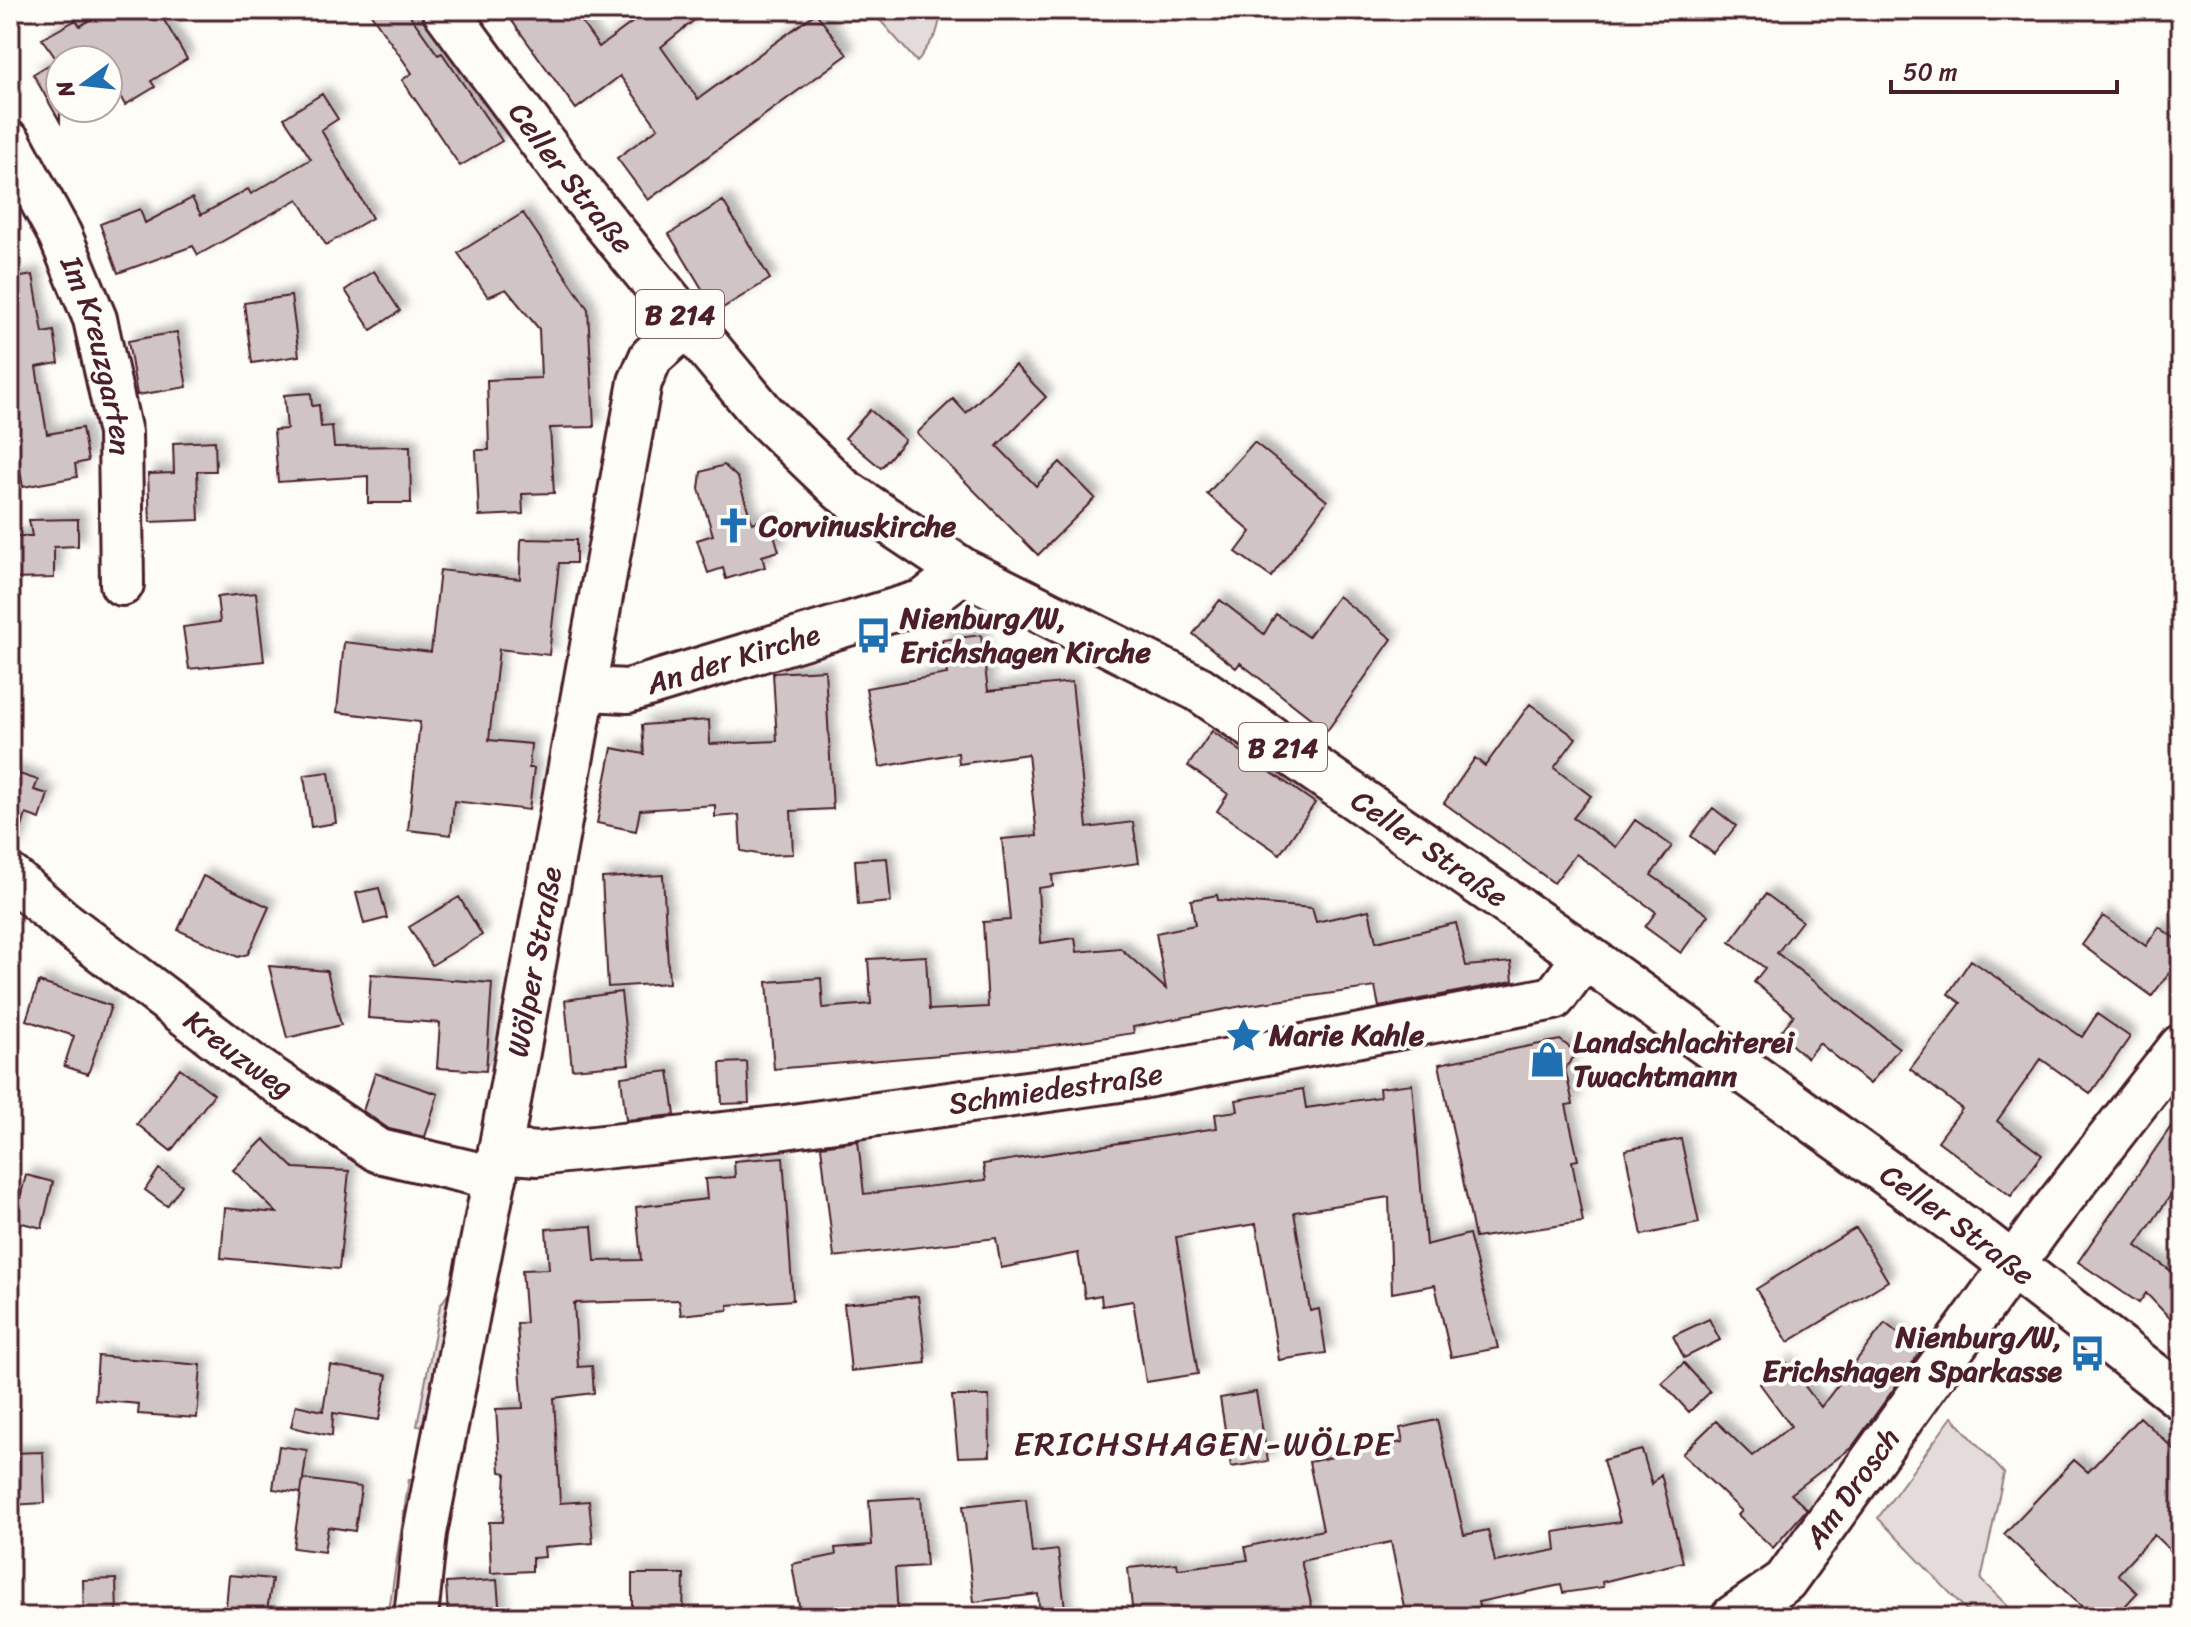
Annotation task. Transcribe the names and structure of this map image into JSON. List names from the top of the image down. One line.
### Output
{"streets":{"main road":["Celler Straße","B 214"],"street":["Im Kreuzgarten","An der Kirche","Wölper Straße","Kreuzweg","Schmiedestraße","Am Drosch"]},"crossings":[["Celler Straße","An der Kirche"],["Celler Straße","Wölper Straße"],["Celler Straße","Schmiedestraße"],["Celler Straße","Am Drosch"],["An der Kirche","Wölper Straße"],["Wölper Straße","Kreuzweg"],["Wölper Straße","Schmiedestraße"],["Kreuzweg","Schmiedestraße"]],"districts":["ERICHSHAGEN-WÖLPE"],"places":{"church":["Corvinuskirche"],"bus stop":["Nienburg/W, Erichshagen Kirche","Nienburg/W, Erichshagen Sparkasse"],"place":["Marie Kahle"],"shop":["Landschlachterei Twachtmann"]},"scale_bar":"50 m","north":"left"}
